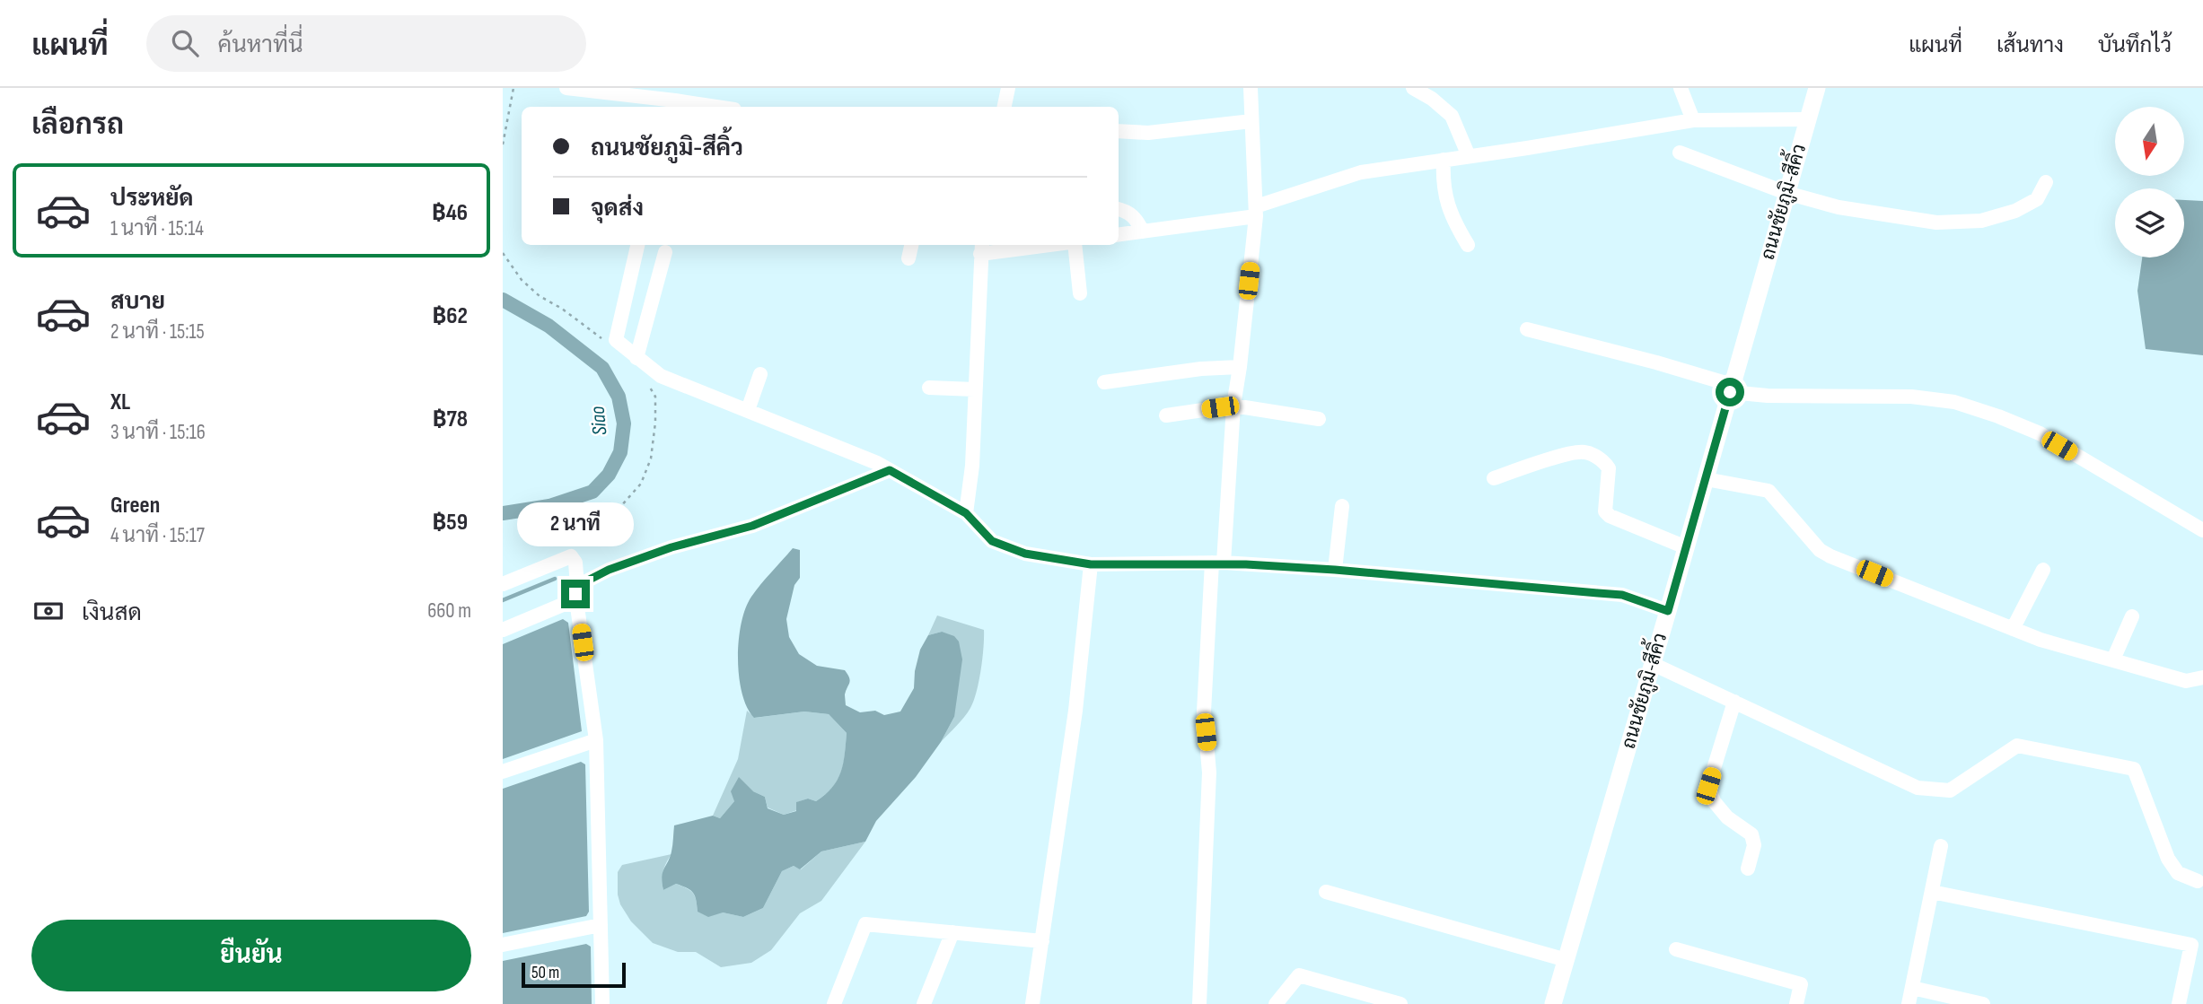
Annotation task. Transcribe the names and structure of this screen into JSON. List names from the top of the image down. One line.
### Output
{"streets":{"main road":["ถนนชัยภูมิ-สีคิ้ว"]},"water":["Siao"],"scale_bar":"50 m","north":"bottom","page":{"header":"แผนที่","search":"ค้นหาที่นี่","nav":["แผนที่","เส้นทาง","บันทึกไว้"],"heading":"เลือกรถ","banner":["ถนนชัยภูมิ-สีคิ้ว","จุดส่ง"],"list":[{"name":"ประหยัด","note":"1 นาที · 15:14","value":"฿46"},{"name":"สบาย","note":"2 นาที · 15:15","value":"฿62"},{"name":"XL","note":"3 นาที · 15:16","value":"฿78"},{"name":"Green","note":"4 นาที · 15:17","value":"฿59"}],"bubble":"2 นาที","pay":["เงินสด","660 m"],"buttons":"ยืนยัน","scale":"50 m"}}
